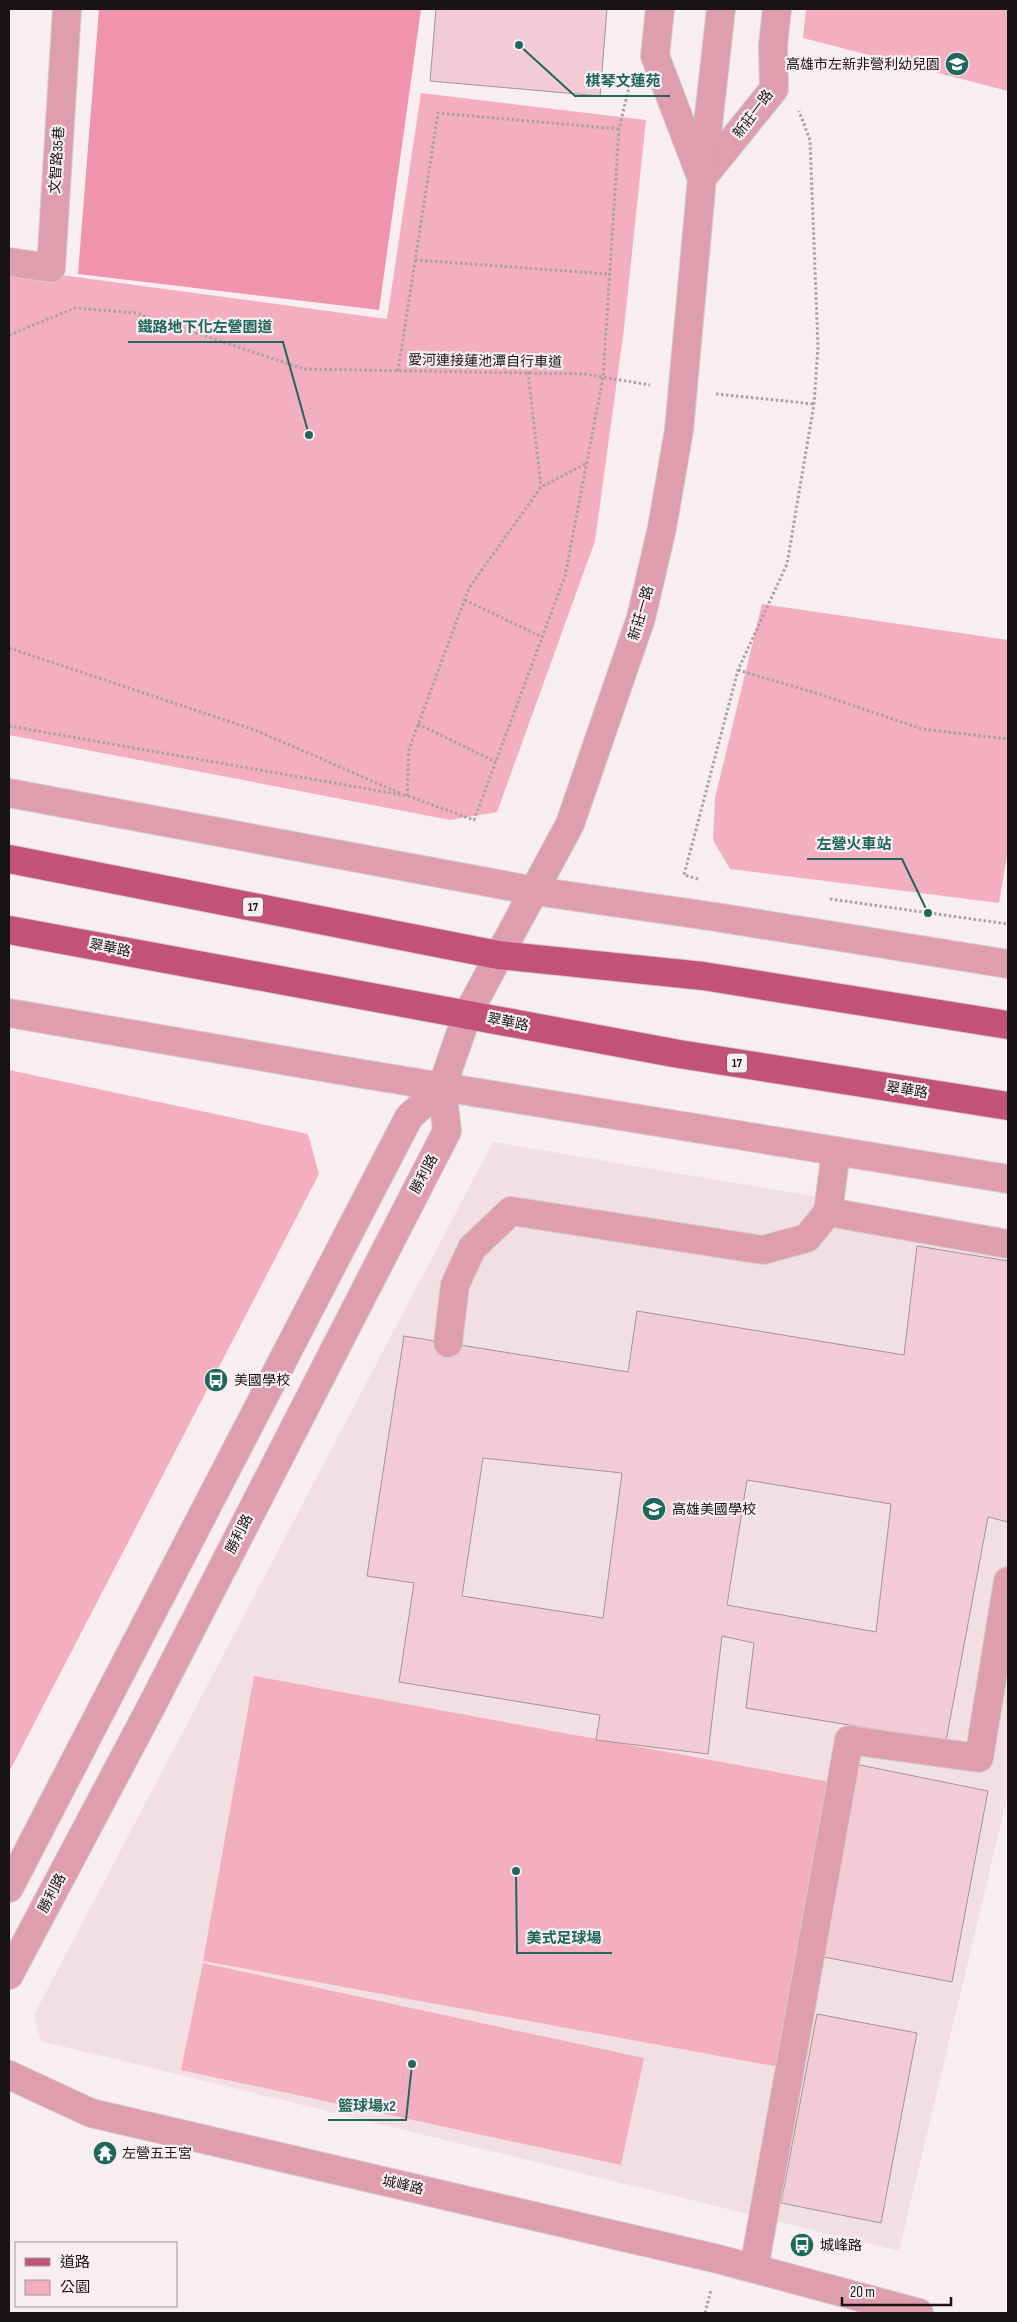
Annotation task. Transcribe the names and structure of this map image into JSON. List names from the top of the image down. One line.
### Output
{"streets":{"main road":["17","翠華路"],"street":["新莊一路","文智路35巷","勝利路","城峰路"],"path":["愛河連接蓮池潭自行車道"]},"crossings":[["新莊一路","17"],["新莊一路","翠華路"],["新莊一路","勝利路"],["翠華路","勝利路"]],"places":{"other":["棋琴文蓮苑","鐵路地下化左營園道","左營火車站","美式足球場","籃球場x2"],"school or university":["高雄市左新非營利幼兒園","高雄美國學校"],"bus stop":["美國學校","城峰路"],"temple":["左營五王宮"]},"legend":["道路","公園"],"scale_bar":"20 m"}
